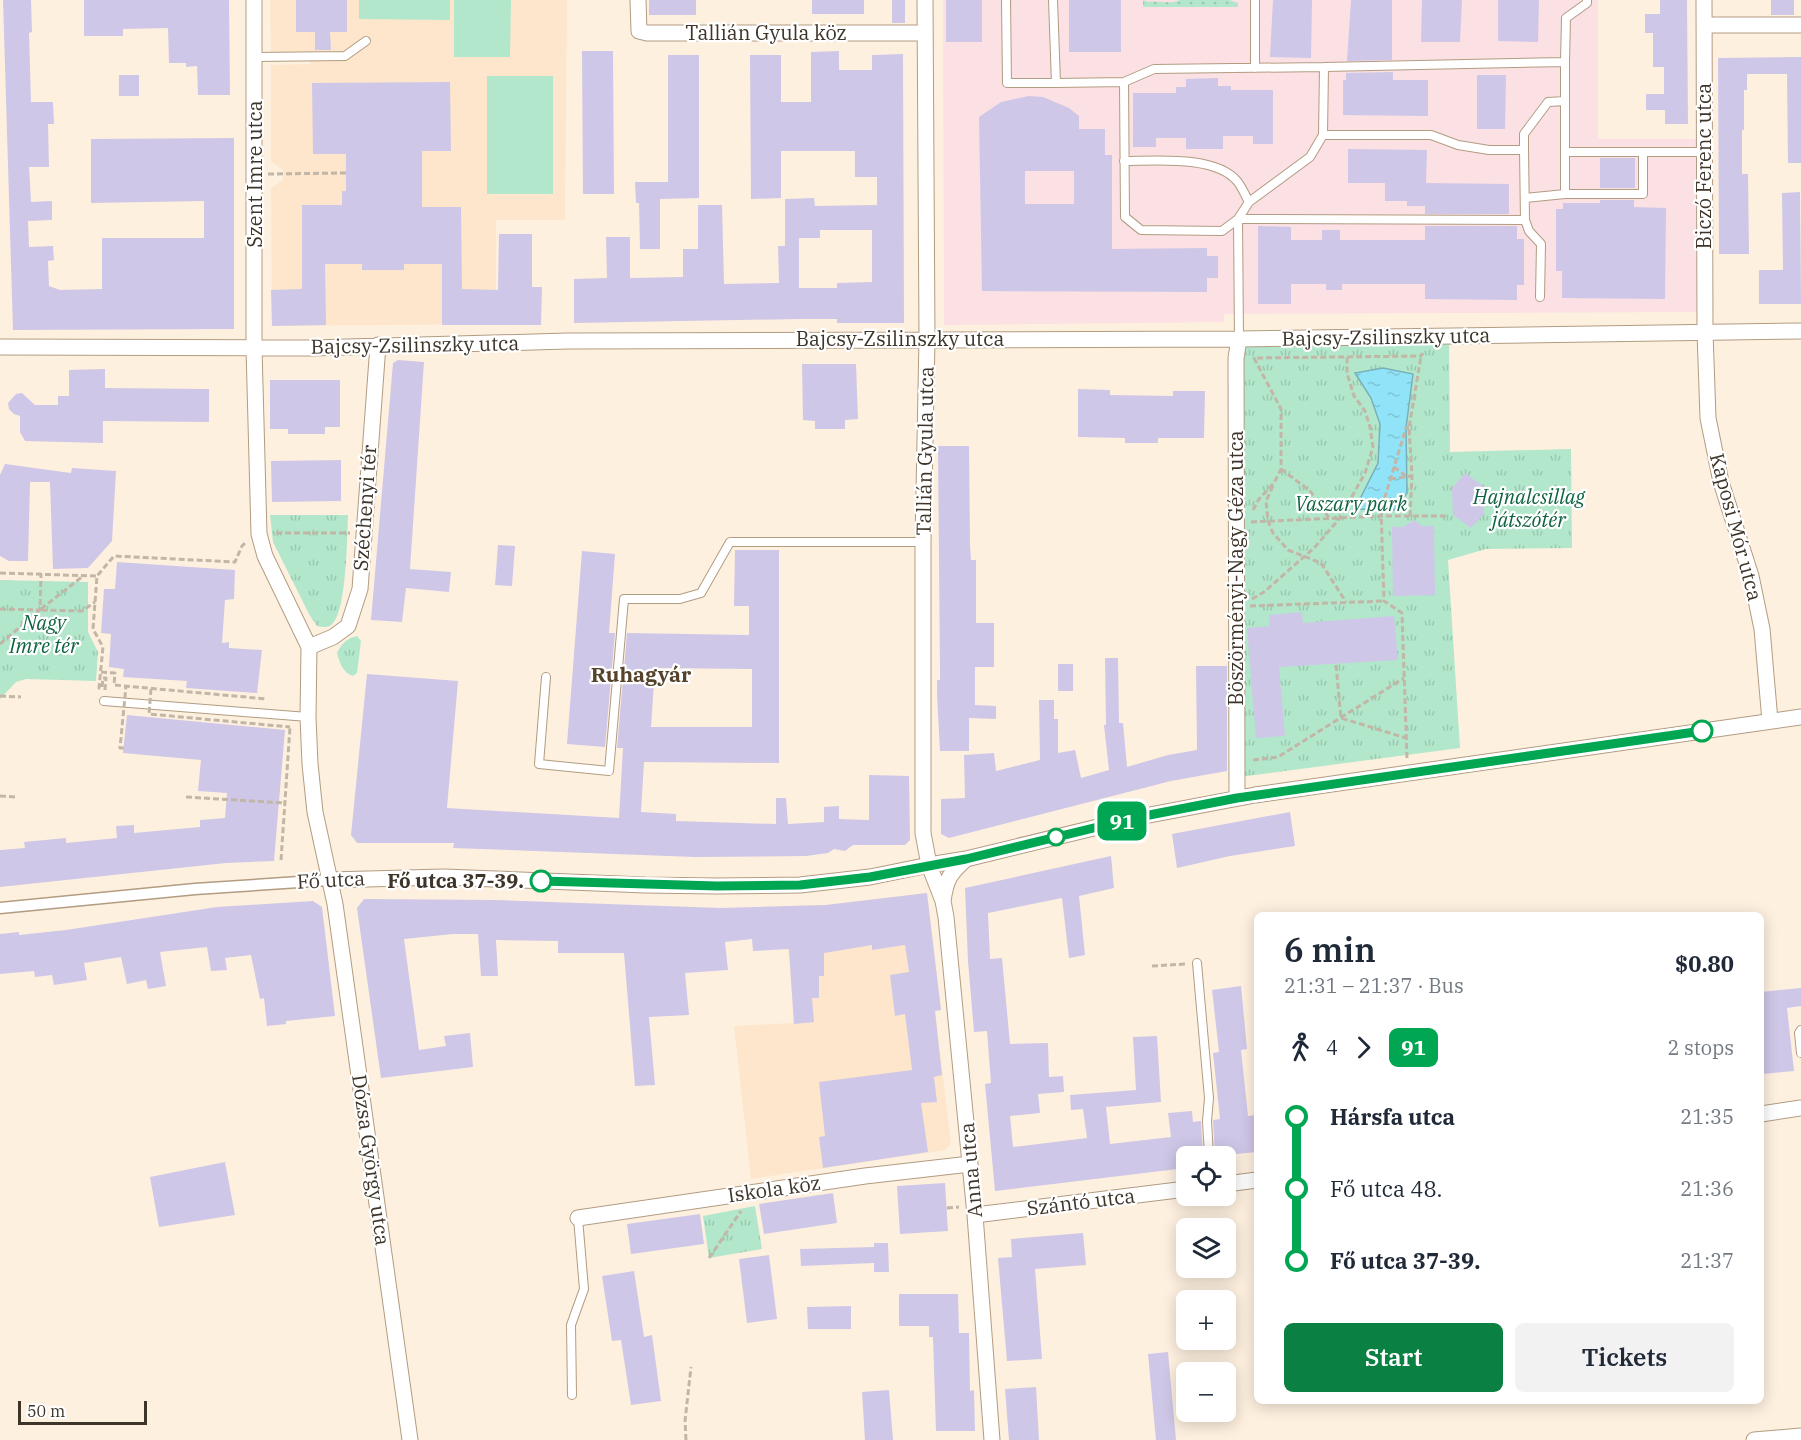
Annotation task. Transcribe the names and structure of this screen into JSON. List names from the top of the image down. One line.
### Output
{"streets":{"street":["Tallián Gyula köz","Biczó Ferenc utca","Szent Imre utca","Bajcsy-Zsilinszky utca","Tallián Gyula utca","Széchenyi tér","Kaposi Mór utca","Böszörményi-Nagy Géza utca","Fő utca","Dózsa György utca","Anna utca","Iskola köz","Szántó utca"]},"crossings":[["Tallián Gyula köz","Tallián Gyula utca"],["Biczó Ferenc utca","Bajcsy-Zsilinszky utca"],["Biczó Ferenc utca","Kaposi Mór utca"],["Szent Imre utca","Bajcsy-Zsilinszky utca"],["Bajcsy-Zsilinszky utca","Tallián Gyula utca"],["Bajcsy-Zsilinszky utca","Széchenyi tér"],["Bajcsy-Zsilinszky utca","Kaposi Mór utca"],["Bajcsy-Zsilinszky utca","Böszörményi-Nagy Géza utca"],["Tallián Gyula utca","Fő utca"],["Tallián Gyula utca","Anna utca"],["Kaposi Mór utca","Fő utca"],["Böszörményi-Nagy Géza utca","Fő utca"],["Fő utca","Dózsa György utca"],["Fő utca","Anna utca"],["Anna utca","Iskola köz"],["Anna utca","Szántó utca"]],"districts":["Ruhagyár"],"parks":["Hajnalcsillag játszótér","Vaszary park","Nagy Imre tér"],"places":["Fő utca 37-39."],"lines":["bus line 91"],"scale_bar":"50 m","page":{"on_map":"91","heading":["6 min","21:31 – 21:37 · Bus","$0.80"],"legs":["4","91","2 stops"],"list":[{"name":"Hársfa utca","value":"21:35"},{"name":"Fő utca 48.","value":"21:36"},{"name":"Fő utca 37-39.","value":"21:37"}],"map_buttons":["+","−"],"buttons":["Start","Tickets"],"scale":"50 m"}}
